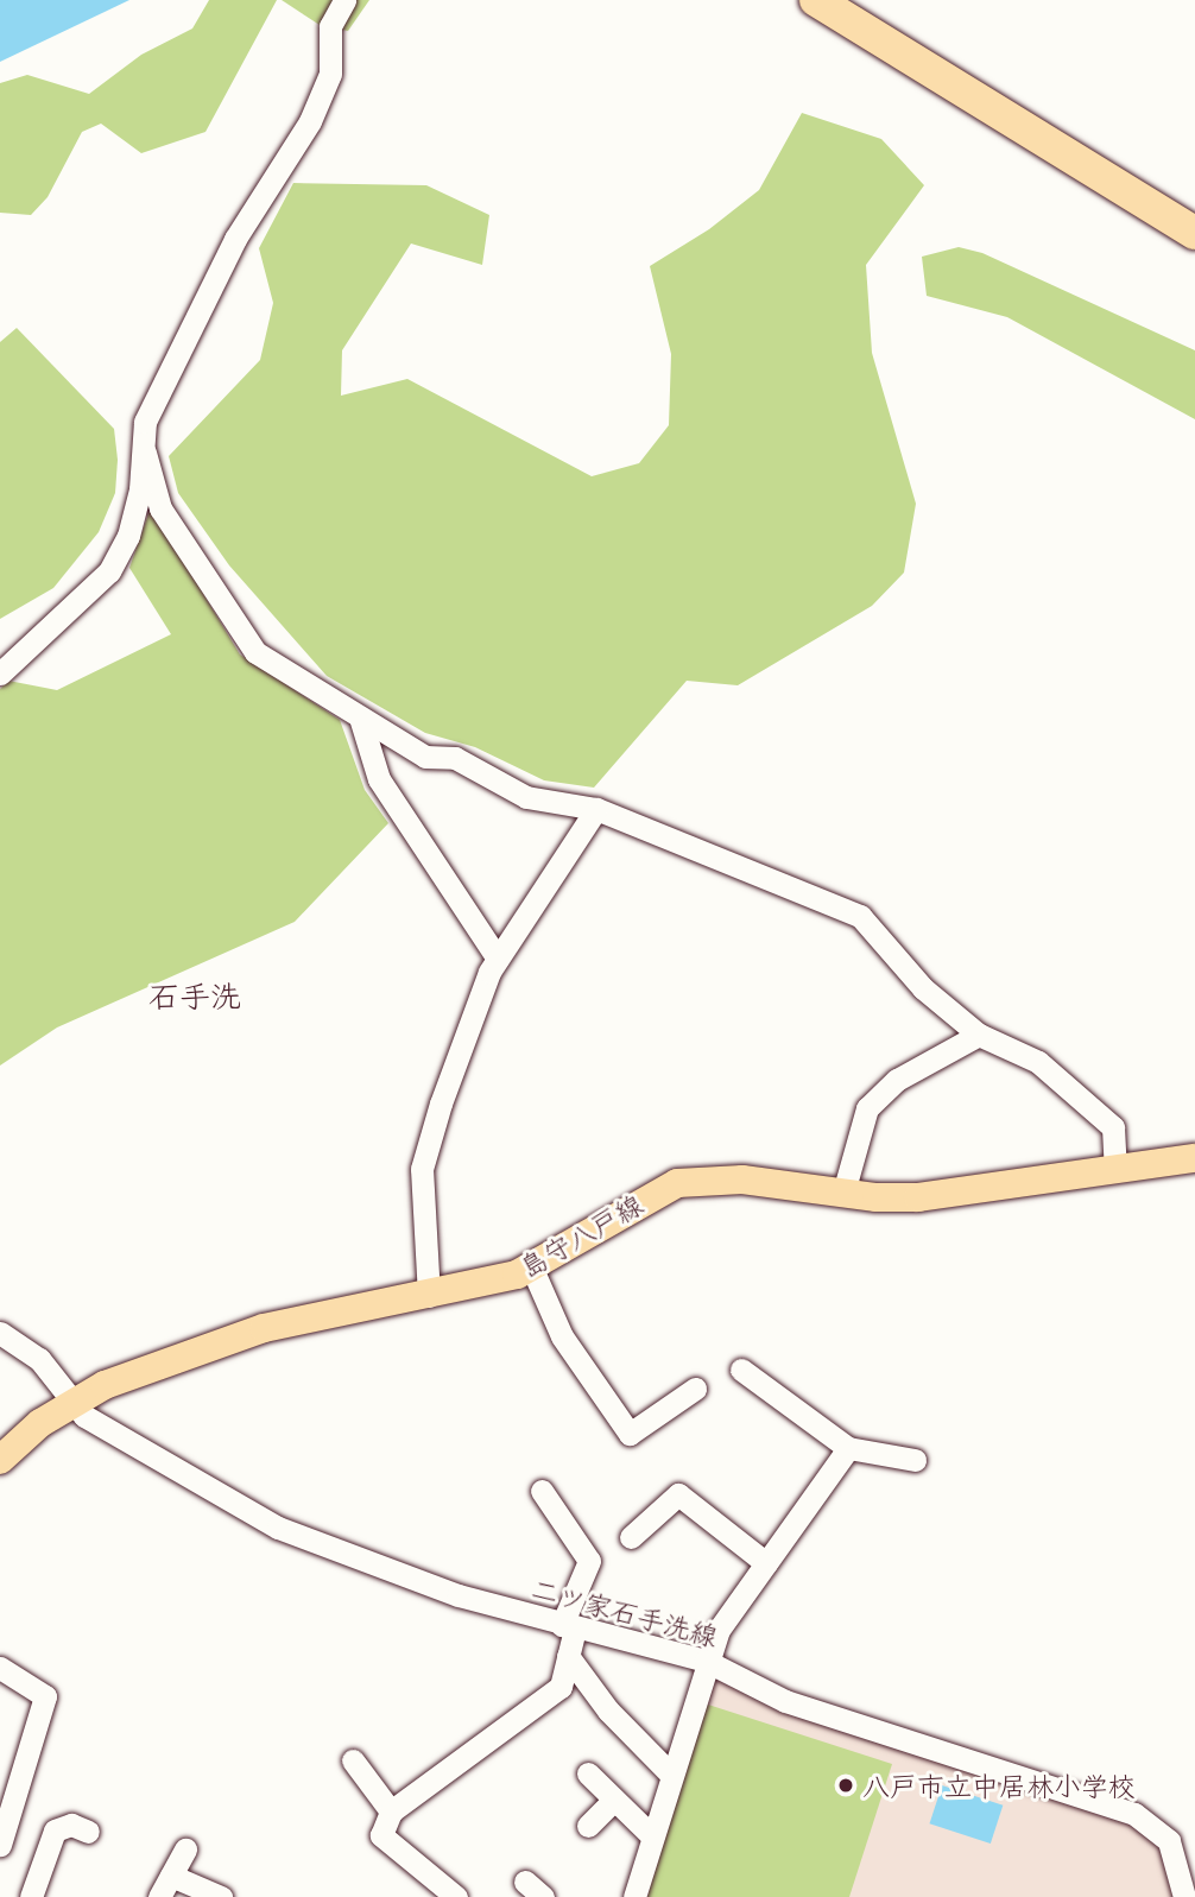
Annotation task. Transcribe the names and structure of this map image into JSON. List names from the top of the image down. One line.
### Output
{"streets":{"main road":["島守八戸線"],"street":["二ツ家石手洗線"]},"crossings":[["島守八戸線","二ツ家石手洗線"]],"districts":["石手洗"],"places":["八戸市立中居林小学校"]}
